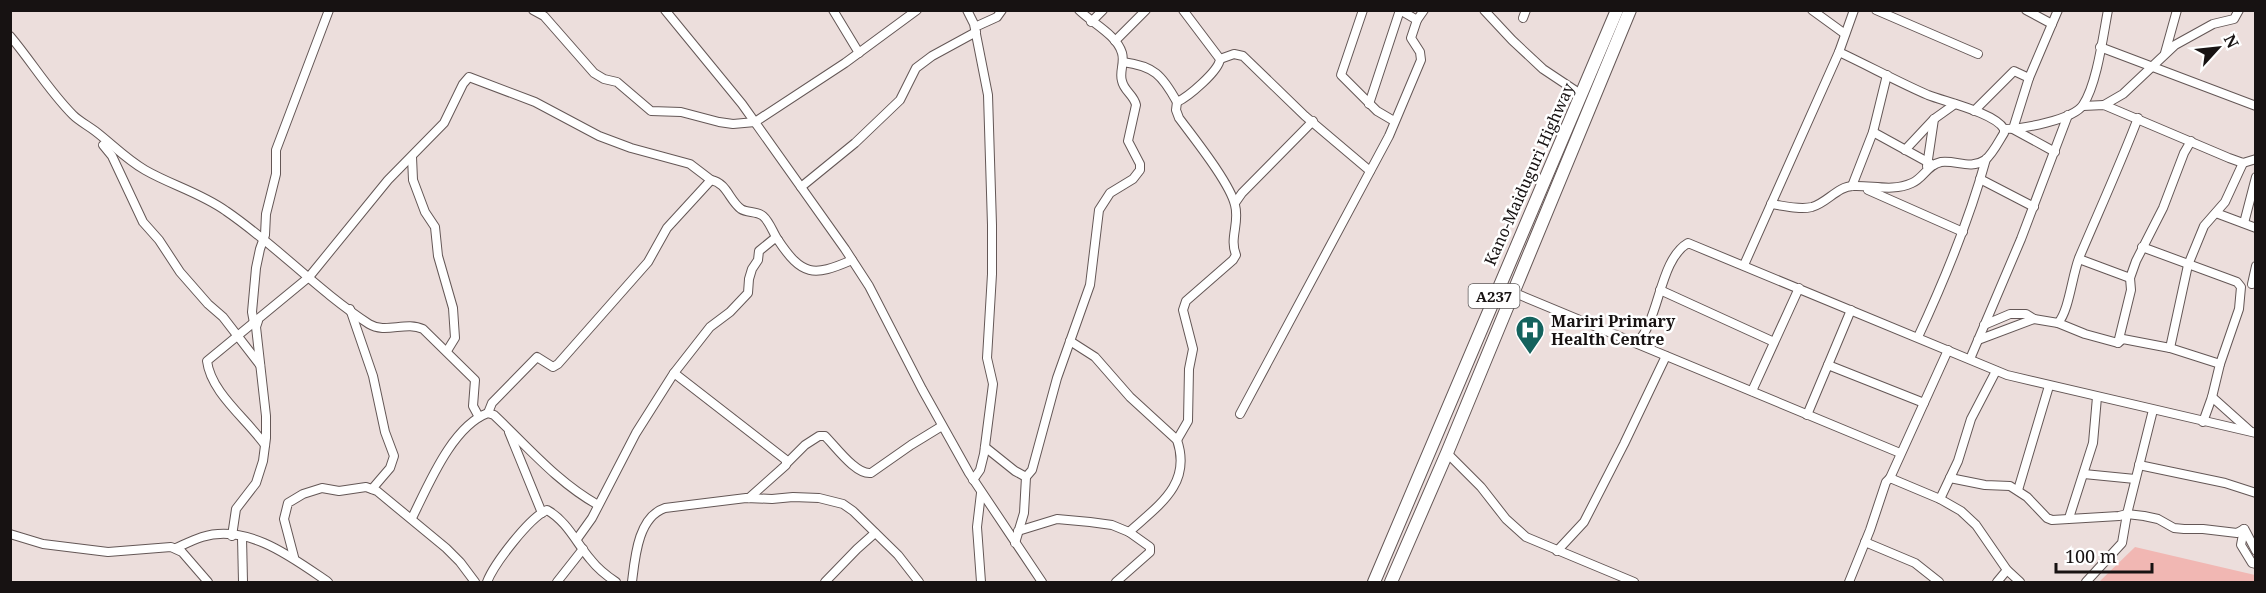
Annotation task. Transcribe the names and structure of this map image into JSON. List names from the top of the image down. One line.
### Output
{"streets":{"highway":["Kano-Maiduguri Highway","A237"]},"places":{"hospital":["Mariri Primary Health Centre"]},"scale_bar":"100 m","north":"top right"}
